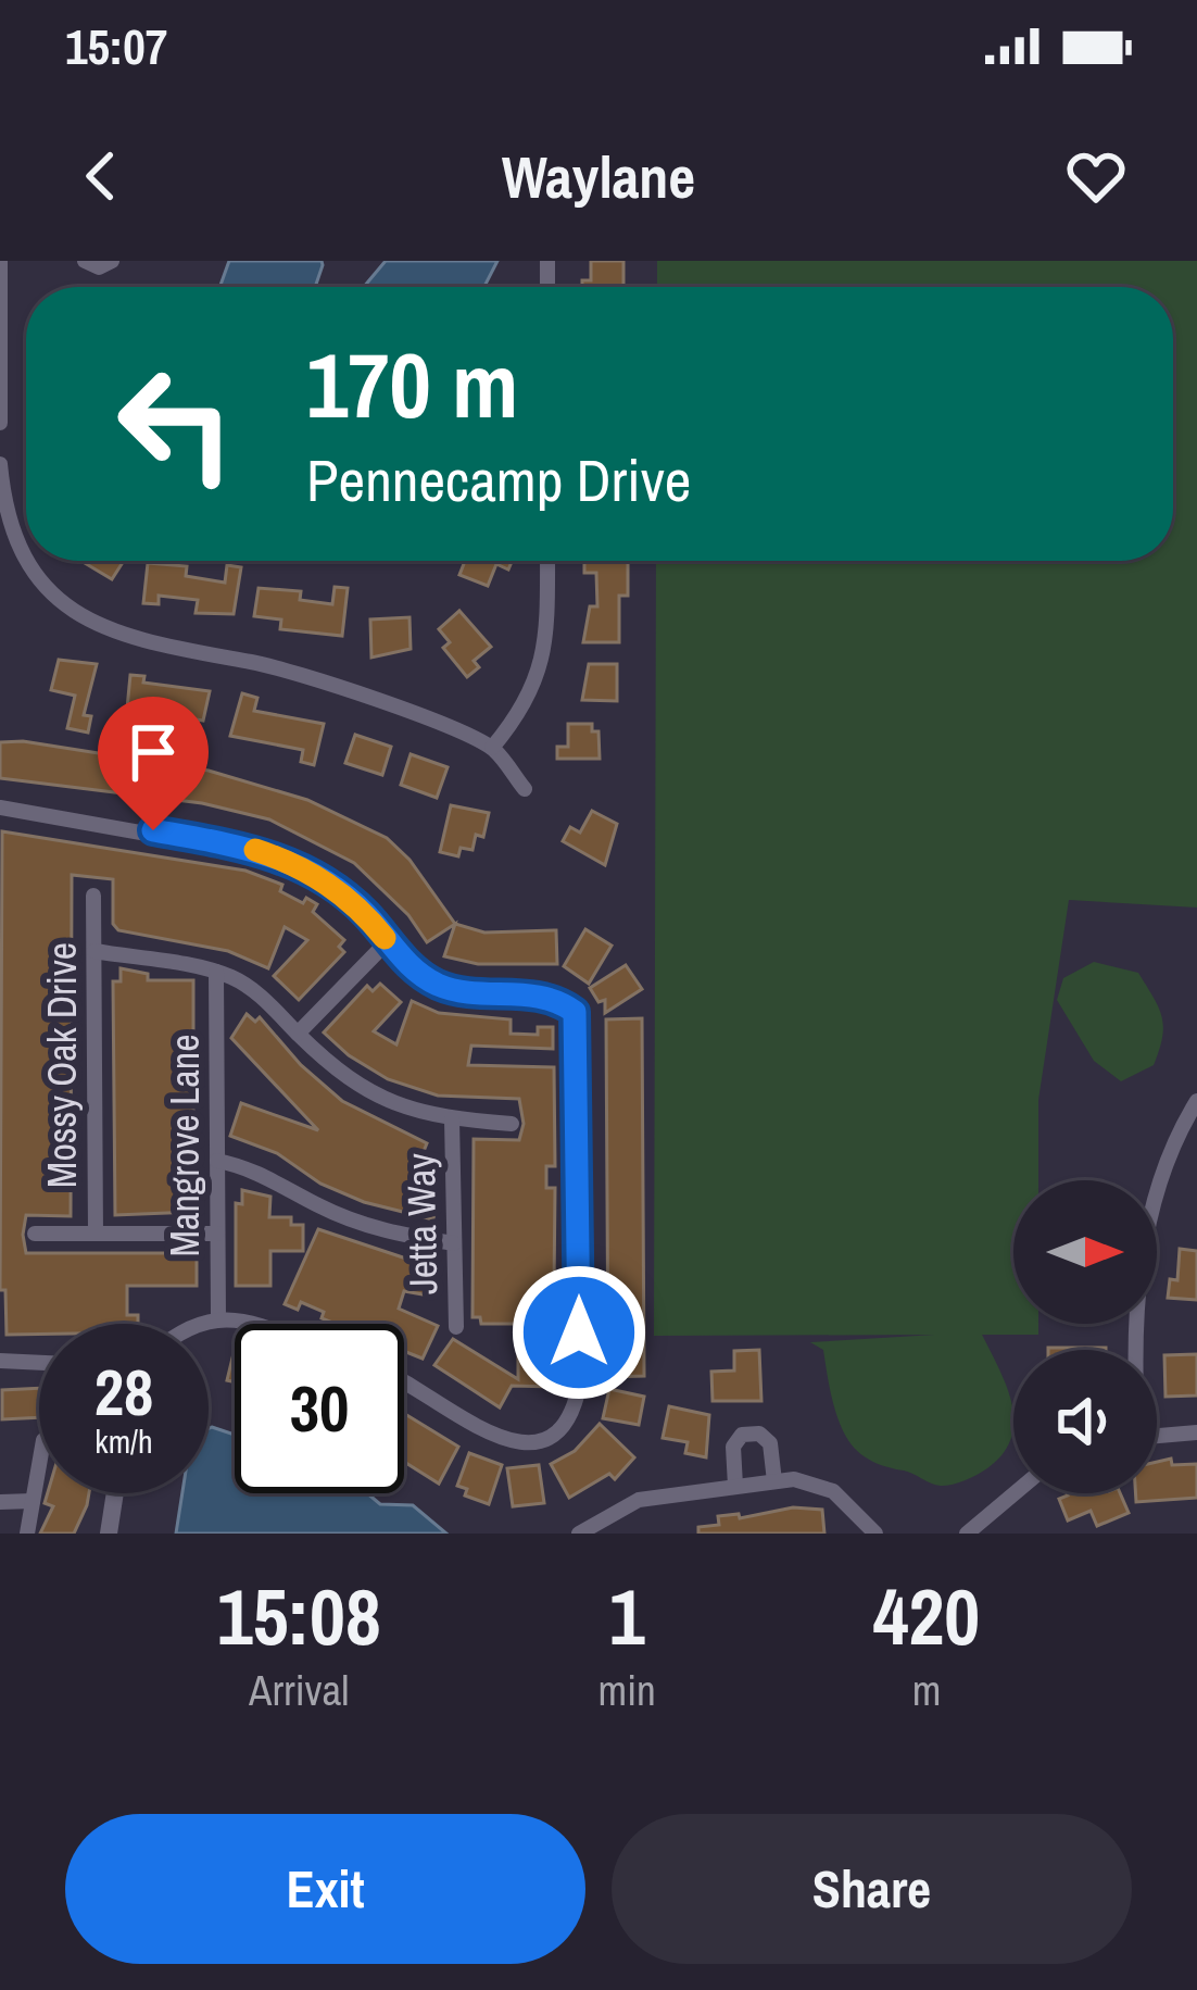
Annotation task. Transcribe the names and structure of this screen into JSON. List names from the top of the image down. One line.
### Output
{"streets":{"street":["Mossy Oak Drive","Mangrove Lane","Jetta Way"]},"north":"right","page":{"status":"15:07","header":"Waylane","turn":["170 m","Pennecamp Drive"],"speed":"28 km/h","limit":"30","eta":["15:08","Arrival","1","min","420","m"],"buttons":["Exit","Share"]}}
